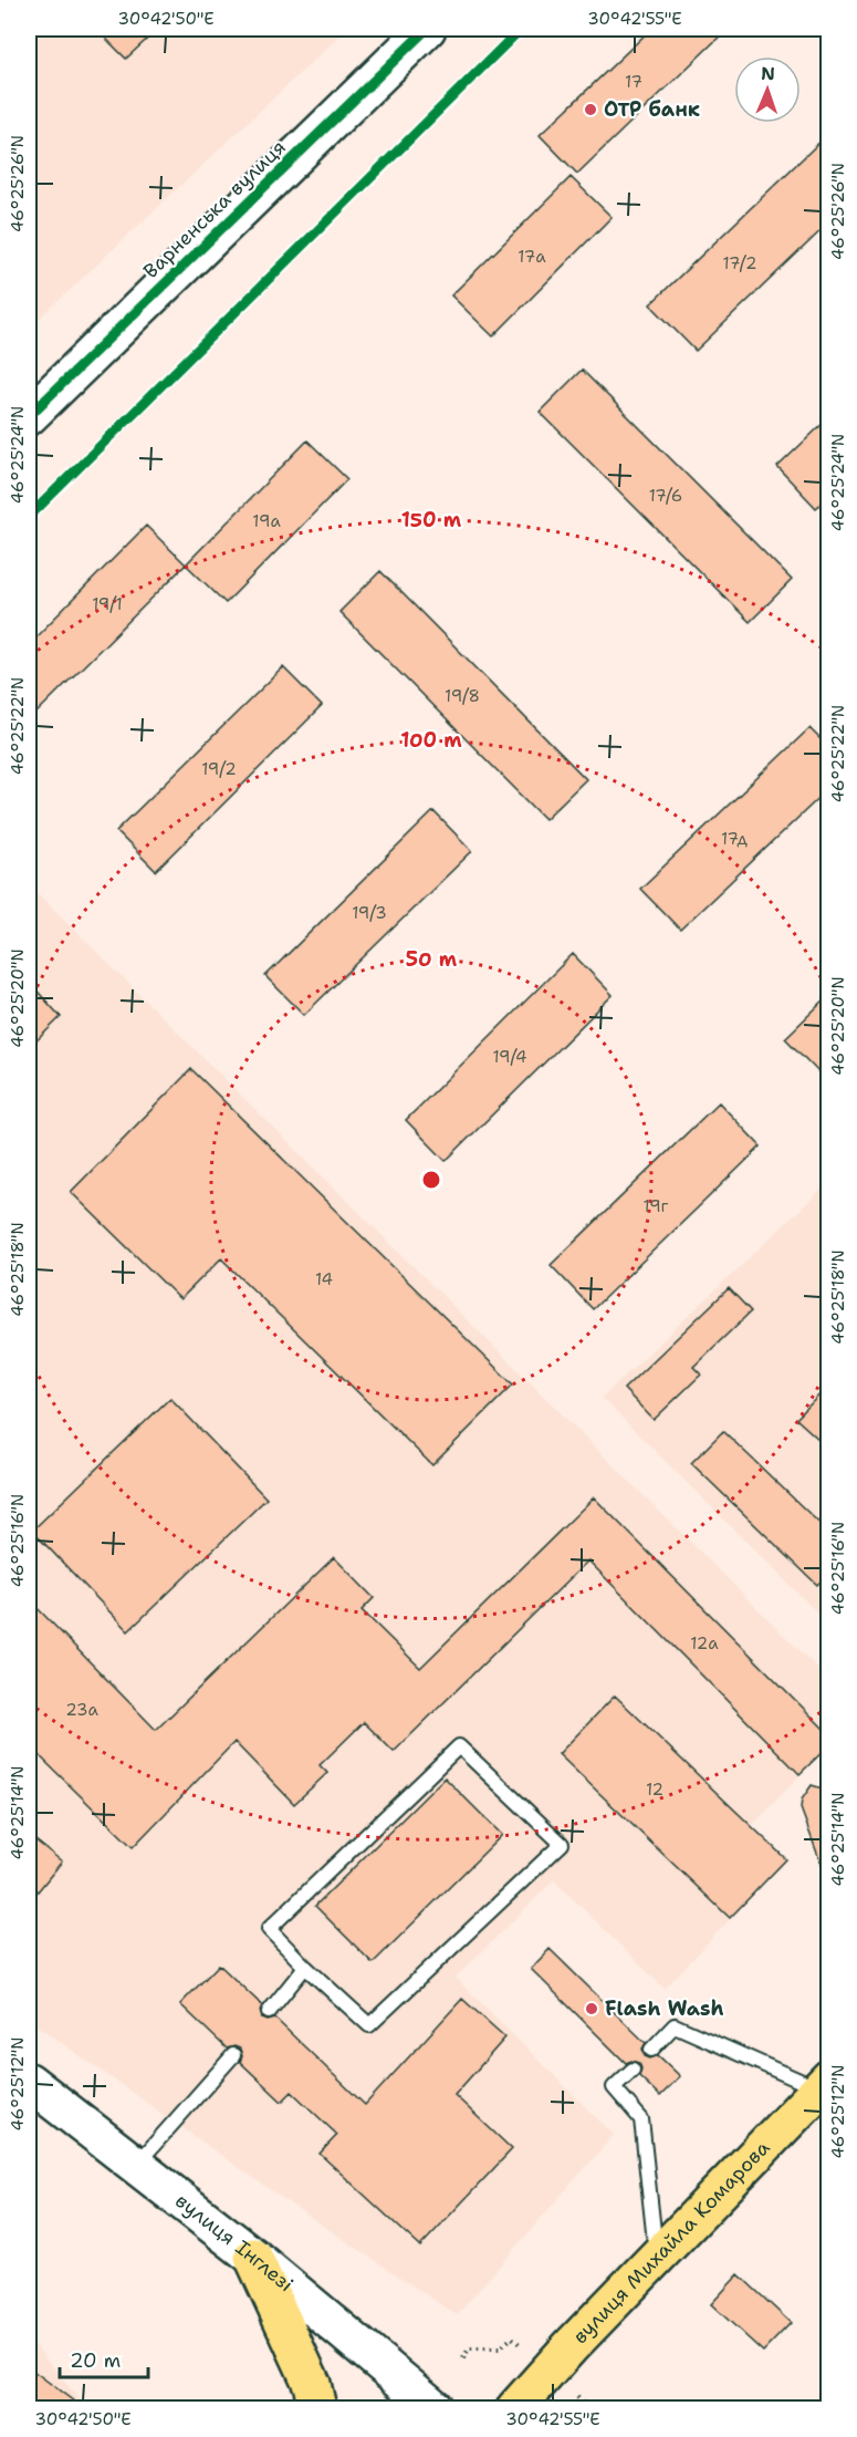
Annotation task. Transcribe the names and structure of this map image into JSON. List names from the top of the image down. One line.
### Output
{"streets":{"main road":["вулиця Михайла Комарова"],"street":["Варненська вулиця","вулиця Інглезі"]},"places":["OTP банк","Flash Wash"],"house_numbers":["17","17а","17/2","17/6","19а","19/1","19/8","19/2","17д","19/3","19/4","19г","14","12а","23а","12"],"scale_bar":"20 m","north":"top","coordinates":["30°42'50\"E","30°42'55\"E","46°25'26\"N","46°25'24\"N","46°25'22\"N","46°25'20\"N","46°25'18\"N","46°25'16\"N","46°25'14\"N","46°25'12\"N"],"rings":["150 m","100 m","50 m"]}
